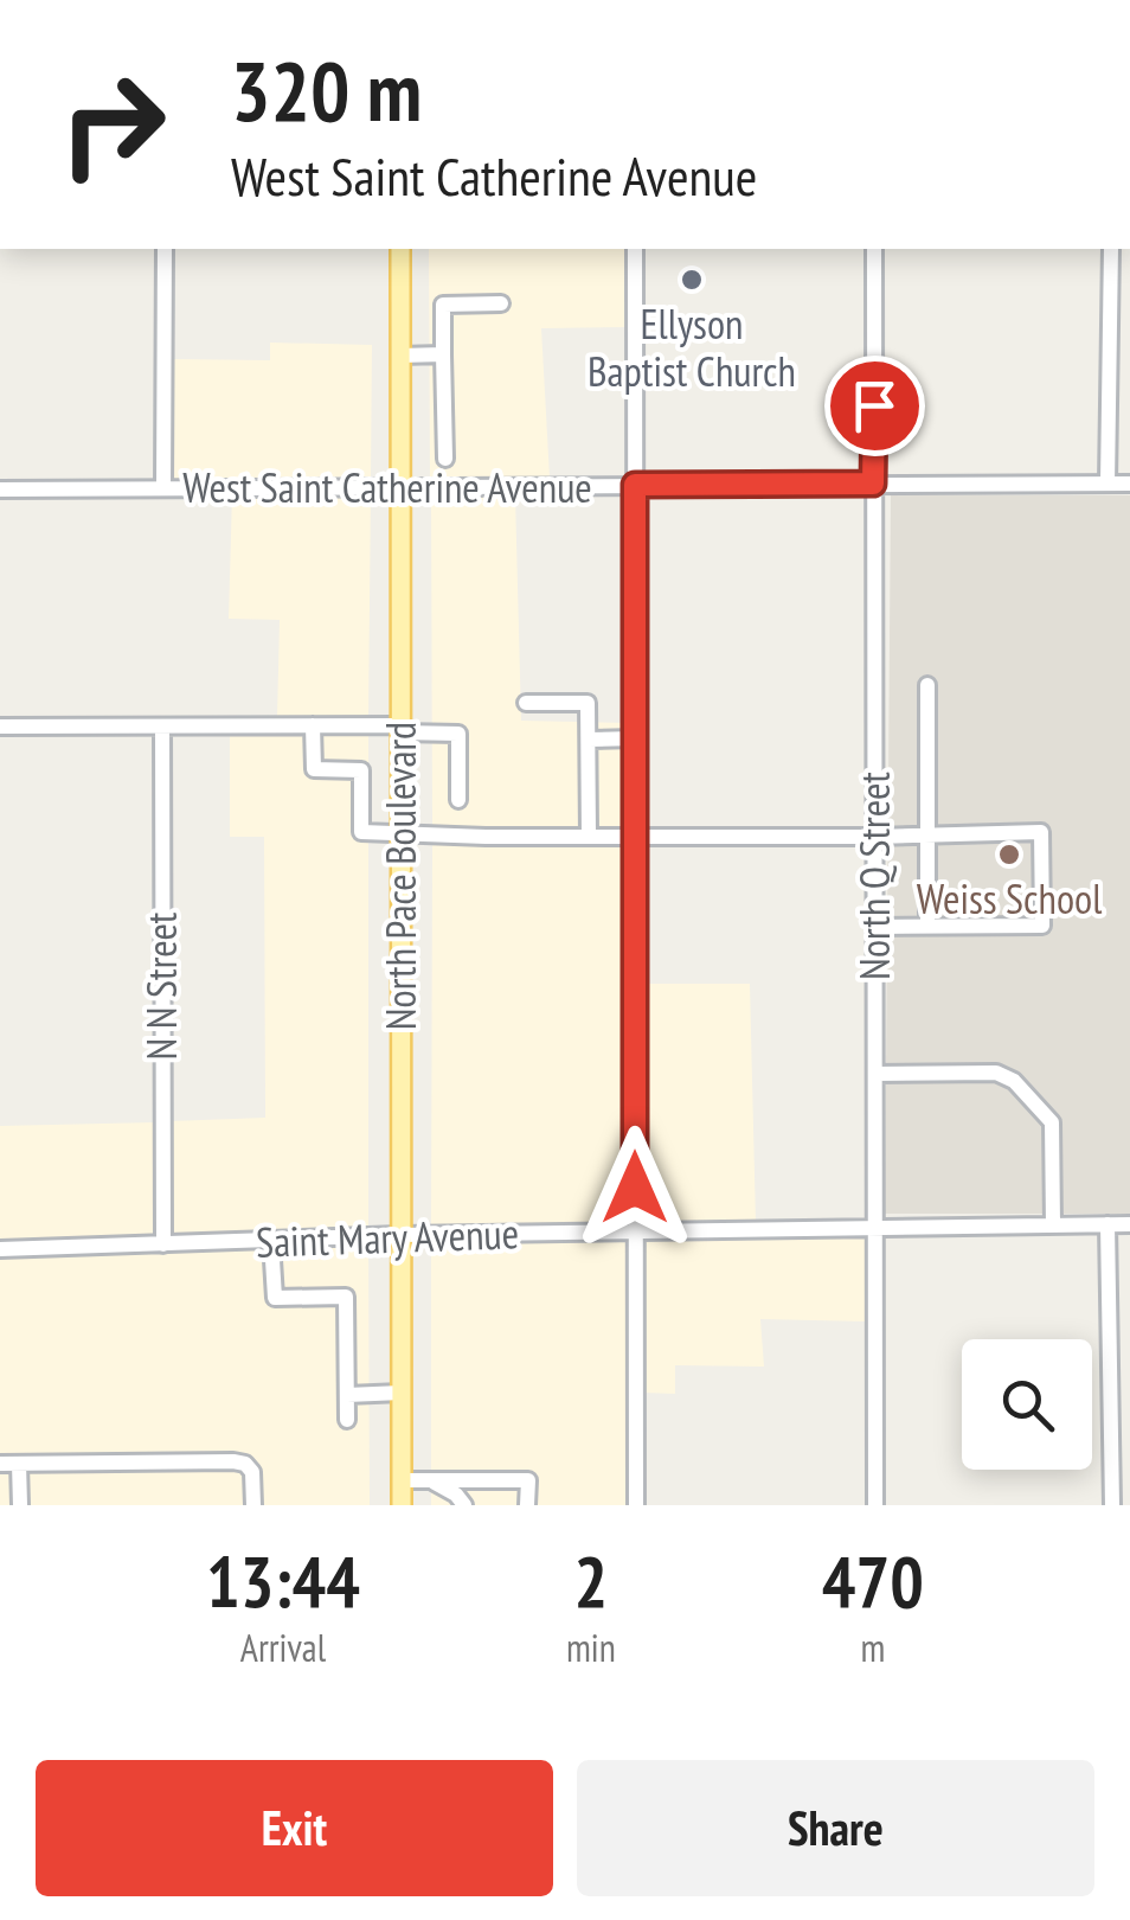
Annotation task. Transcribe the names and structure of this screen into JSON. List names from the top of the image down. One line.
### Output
{"streets":{"main road":["North Pace Boulevard"],"street":["West Saint Catherine Avenue","North Q Street","N N Street","Saint Mary Avenue"]},"crossings":[["West Saint Catherine Avenue","North Pace Boulevard"],["West Saint Catherine Avenue","North Q Street"],["North Pace Boulevard","Saint Mary Avenue"],["North Q Street","Saint Mary Avenue"],["N N Street","Saint Mary Avenue"]],"places":["Ellyson Baptist Church","Weiss School"],"page":{"turn":["320 m","West Saint Catherine Avenue"],"eta":["13:44","Arrival","2","min","470","m"],"buttons":["Exit","Share"]}}
